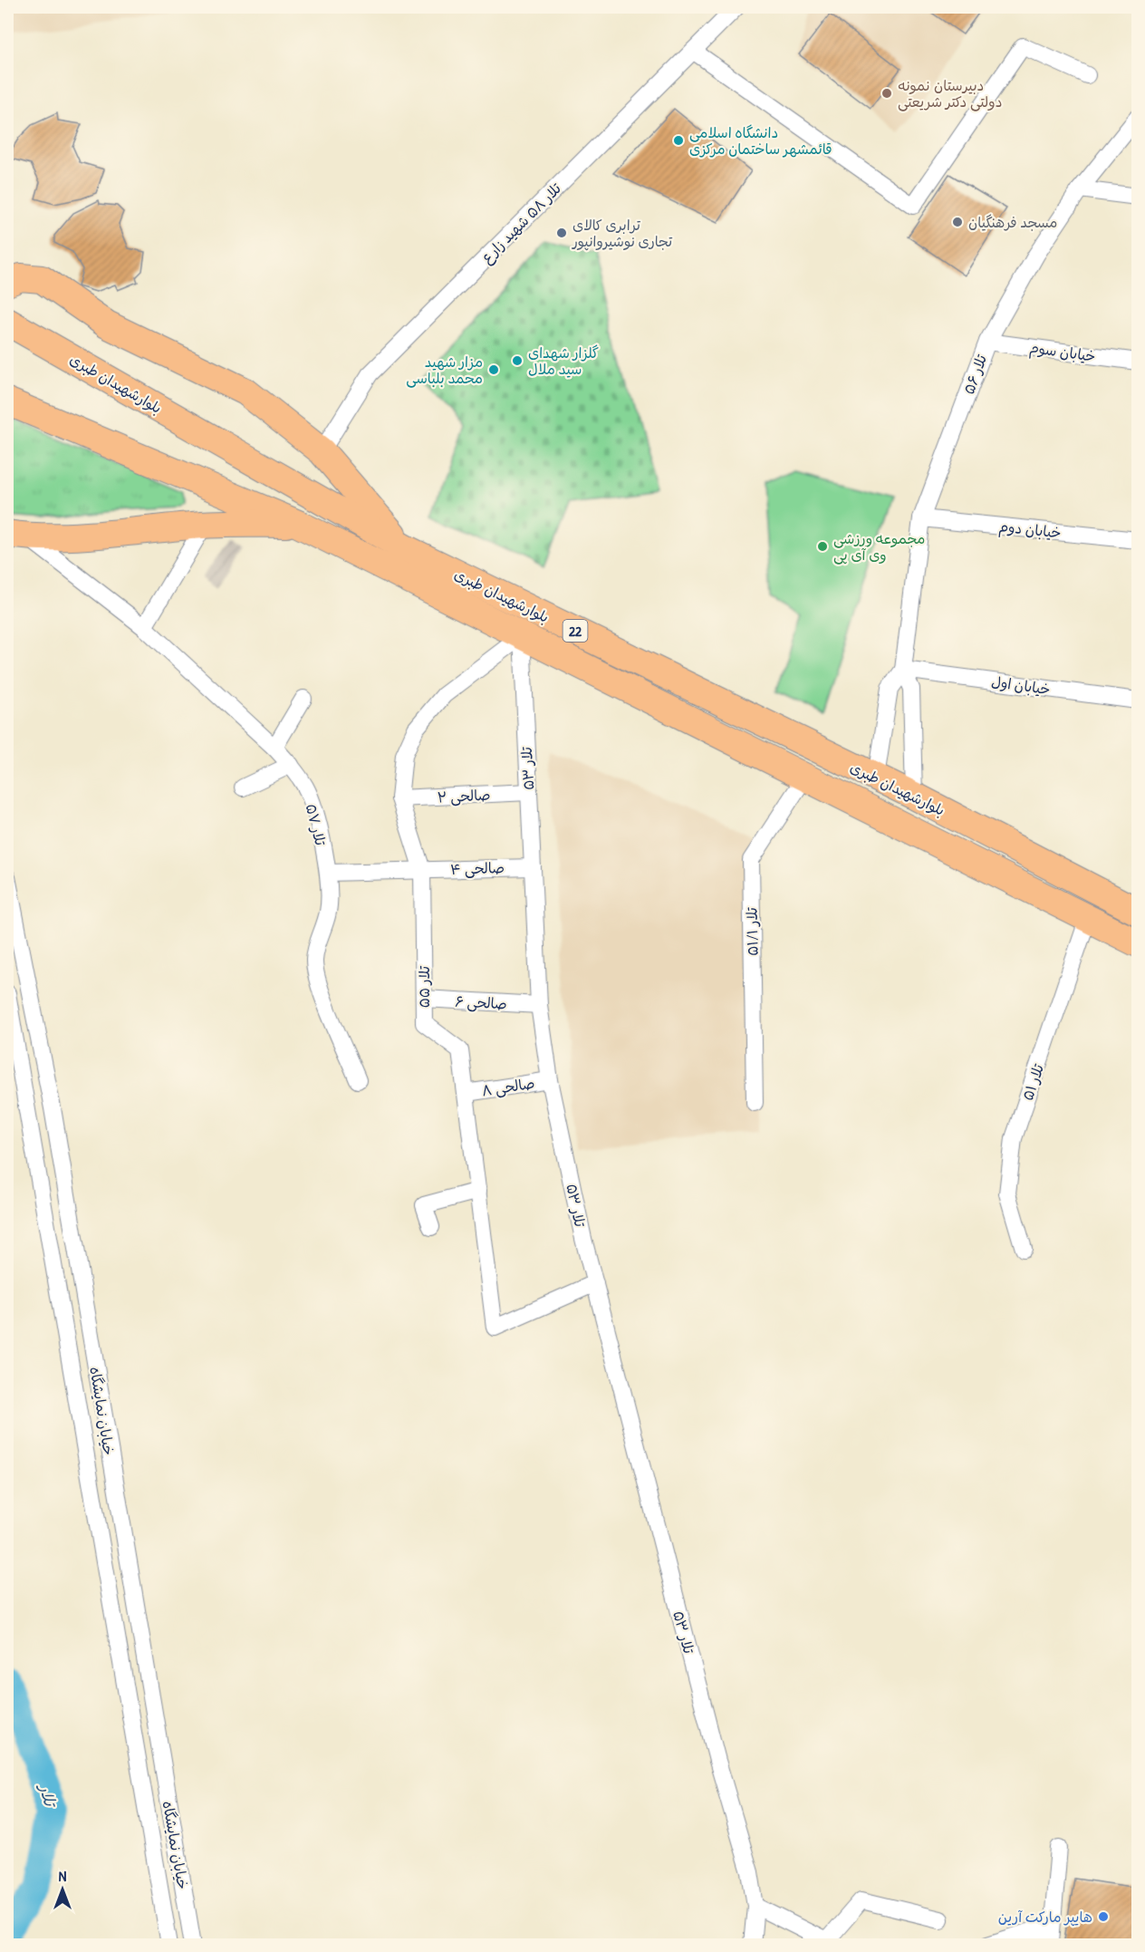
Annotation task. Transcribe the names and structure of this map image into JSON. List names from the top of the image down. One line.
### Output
{"streets":{"highway":["بلوارشهیدان طبری","22"],"street":["تلار ۵۸ شهید زارع","خیابان سوم","تلار ۵۶","خیابان دوم","خیابان اول","تلار ۵۳","صالحی ۲","تلار ۵۷","صالحی ۴","تلار ۵۱/۱","تلار ۵۵","صالحی ۶","تلار ۵۱","صالحی ۸","خیابان نمایشگاه"]},"crossings":[["خیابان سوم","تلار ۵۶"],["تلار ۵۶","خیابان دوم"],["تلار ۵۶","خیابان اول"],["بلوارشهیدان طبری","تلار ۵۳"],["بلوارشهیدان طبری","تلار ۵۱/۱"],["بلوارشهیدان طبری","تلار ۵۵"],["بلوارشهیدان طبری","تلار ۵۱"],["تلار ۵۳","صالحی ۲"],["تلار ۵۳","صالحی ۴"],["تلار ۵۳","تلار ۵۵"],["تلار ۵۳","صالحی ۶"],["تلار ۵۳","صالحی ۸"],["صالحی ۲","تلار ۵۵"],["تلار ۵۷","صالحی ۴"],["صالحی ۴","تلار ۵۵"],["تلار ۵۵","صالحی ۶"],["تلار ۵۵","صالحی ۸"]],"water":["تلار"],"places":["دبیرستان نمونه دولتی دکتر شریعتی","دانشگاه اسلامی قائمشهر ساختمان مرکزی","مسجد فرهنگیان","ترابری کالای تجاری نوشیروانپور","گلزار شهدای سید ملال","مزار شهید محمد بلباسی","مجموعه ورزشی وی آی پی","هایپر مارکت آرین"],"north":"top"}
